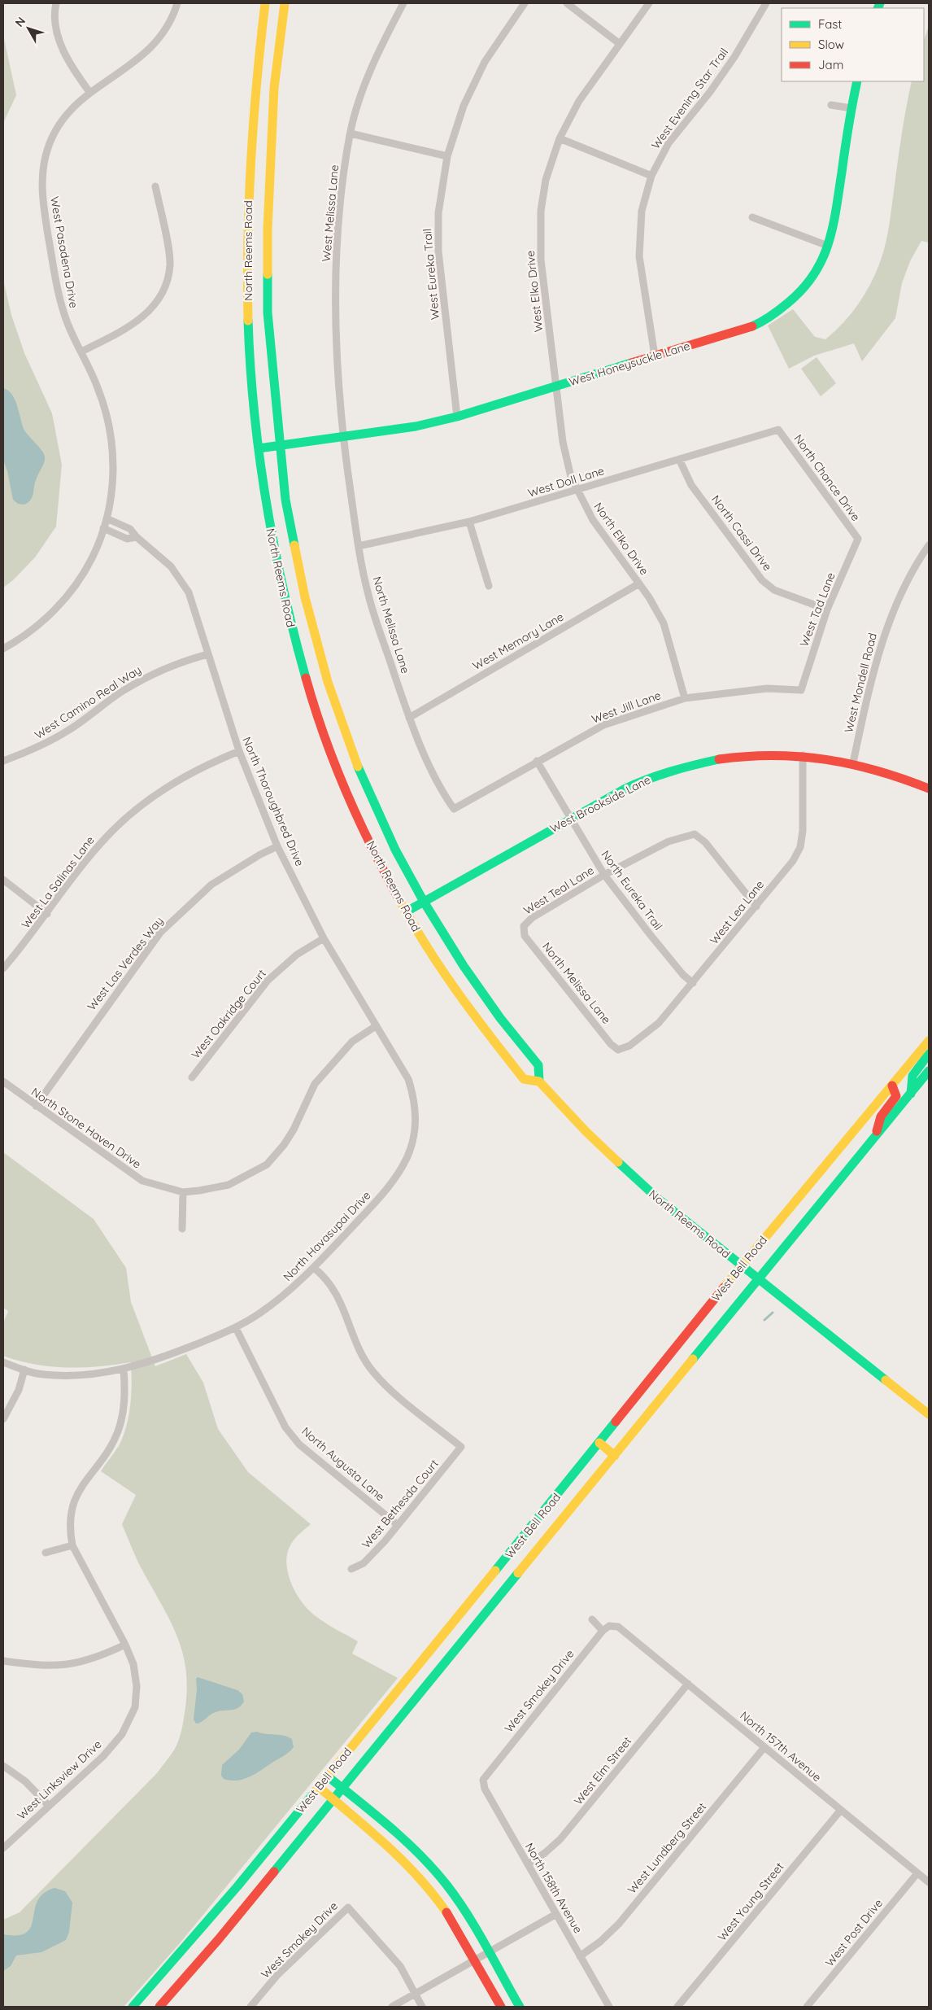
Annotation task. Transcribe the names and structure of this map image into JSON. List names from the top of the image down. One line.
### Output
{"streets":{"main road":["North Reems Road","West Honeysuckle Lane","West Brookside Lane","West Bell Road"],"street":["West Evening Star Trail","West Melissa Lane","West Pasadena Drive","West Eureka Trail","West Elko Drive","North Chance Drive","West Doll Lane","North Cassi Drive","North Elko Drive","West Tad Lane","North Melissa Lane","West Memory Lane","West Mondell Road","West Camino Real Way","West Jill Lane","North Thoroughbred Drive","West La Salinas Lane","West Teal Lane","North Eureka Trail","West Lea Lane","West Las Verdes Way","West Oakridge Court","North Stone Haven Drive","North Havasupai Drive","North Augusta Lane","West Bethesda Court","West Smokey Drive","North 157th Avenue","West Elm Street","West Linksview Drive","West Lundberg Street","North 158th Avenue","West Young Street","West Post Drive"]},"crossings":[["West Evening Star Trail","West Honeysuckle Lane"],["West Melissa Lane","West Honeysuckle Lane"],["West Melissa Lane","North Melissa Lane"],["North Reems Road","West Honeysuckle Lane"],["North Reems Road","West Brookside Lane"],["North Reems Road","West Bell Road"],["West Pasadena Drive","North Thoroughbred Drive"],["West Eureka Trail","West Honeysuckle Lane"],["West Elko Drive","West Honeysuckle Lane"],["West Elko Drive","North Elko Drive"],["West Honeysuckle Lane","North Elko Drive"],["West Honeysuckle Lane","North Melissa Lane"],["North Chance Drive","West Doll Lane"],["North Chance Drive","West Tad Lane"],["West Doll Lane","North Cassi Drive"],["West Doll Lane","North Elko Drive"],["West Doll Lane","North Melissa Lane"],["North Cassi Drive","West Tad Lane"],["North Elko Drive","West Memory Lane"],["North Elko Drive","West Jill Lane"],["West Tad Lane","West Jill Lane"],["North Melissa Lane","West Memory Lane"],["North Melissa Lane","West Jill Lane"],["North Melissa Lane","West Teal Lane"],["North Melissa Lane","West Lea Lane"],["West Mondell Road","West Brookside Lane"],["West Camino Real Way","North Thoroughbred Drive"],["West Jill Lane","North Eureka Trail"],["North Thoroughbred Drive","West La Salinas Lane"],["North Thoroughbred Drive","West Las Verdes Way"],["North Thoroughbred Drive","West Oakridge Court"],["North Thoroughbred Drive","North Stone Haven Drive"],["North Thoroughbred Drive","North Havasupai Drive"],["West Brookside Lane","North Eureka Trail"],["West Brookside Lane","West Lea Lane"],["West Teal Lane","North Eureka Trail"],["West Teal Lane","West Lea Lane"],["North Eureka Trail","West Lea Lane"],["West Las Verdes Way","North Stone Haven Drive"],["North Havasupai Drive","North Augusta Lane"],["North Havasupai Drive","West Bethesda Court"],["North Havasupai Drive","West Linksview Drive"],["North Augusta Lane","West Bethesda Court"],["West Smokey Drive","North 157th Avenue"],["West Smokey Drive","North 158th Avenue"],["North 157th Avenue","West Elm Street"],["North 157th Avenue","West Lundberg Street"],["North 157th Avenue","West Young Street"],["North 157th Avenue","West Post Drive"],["West Elm Street","North 158th Avenue"],["West Lundberg Street","North 158th Avenue"]],"legend":["Fast","Slow","Jam"],"north":"top left"}
